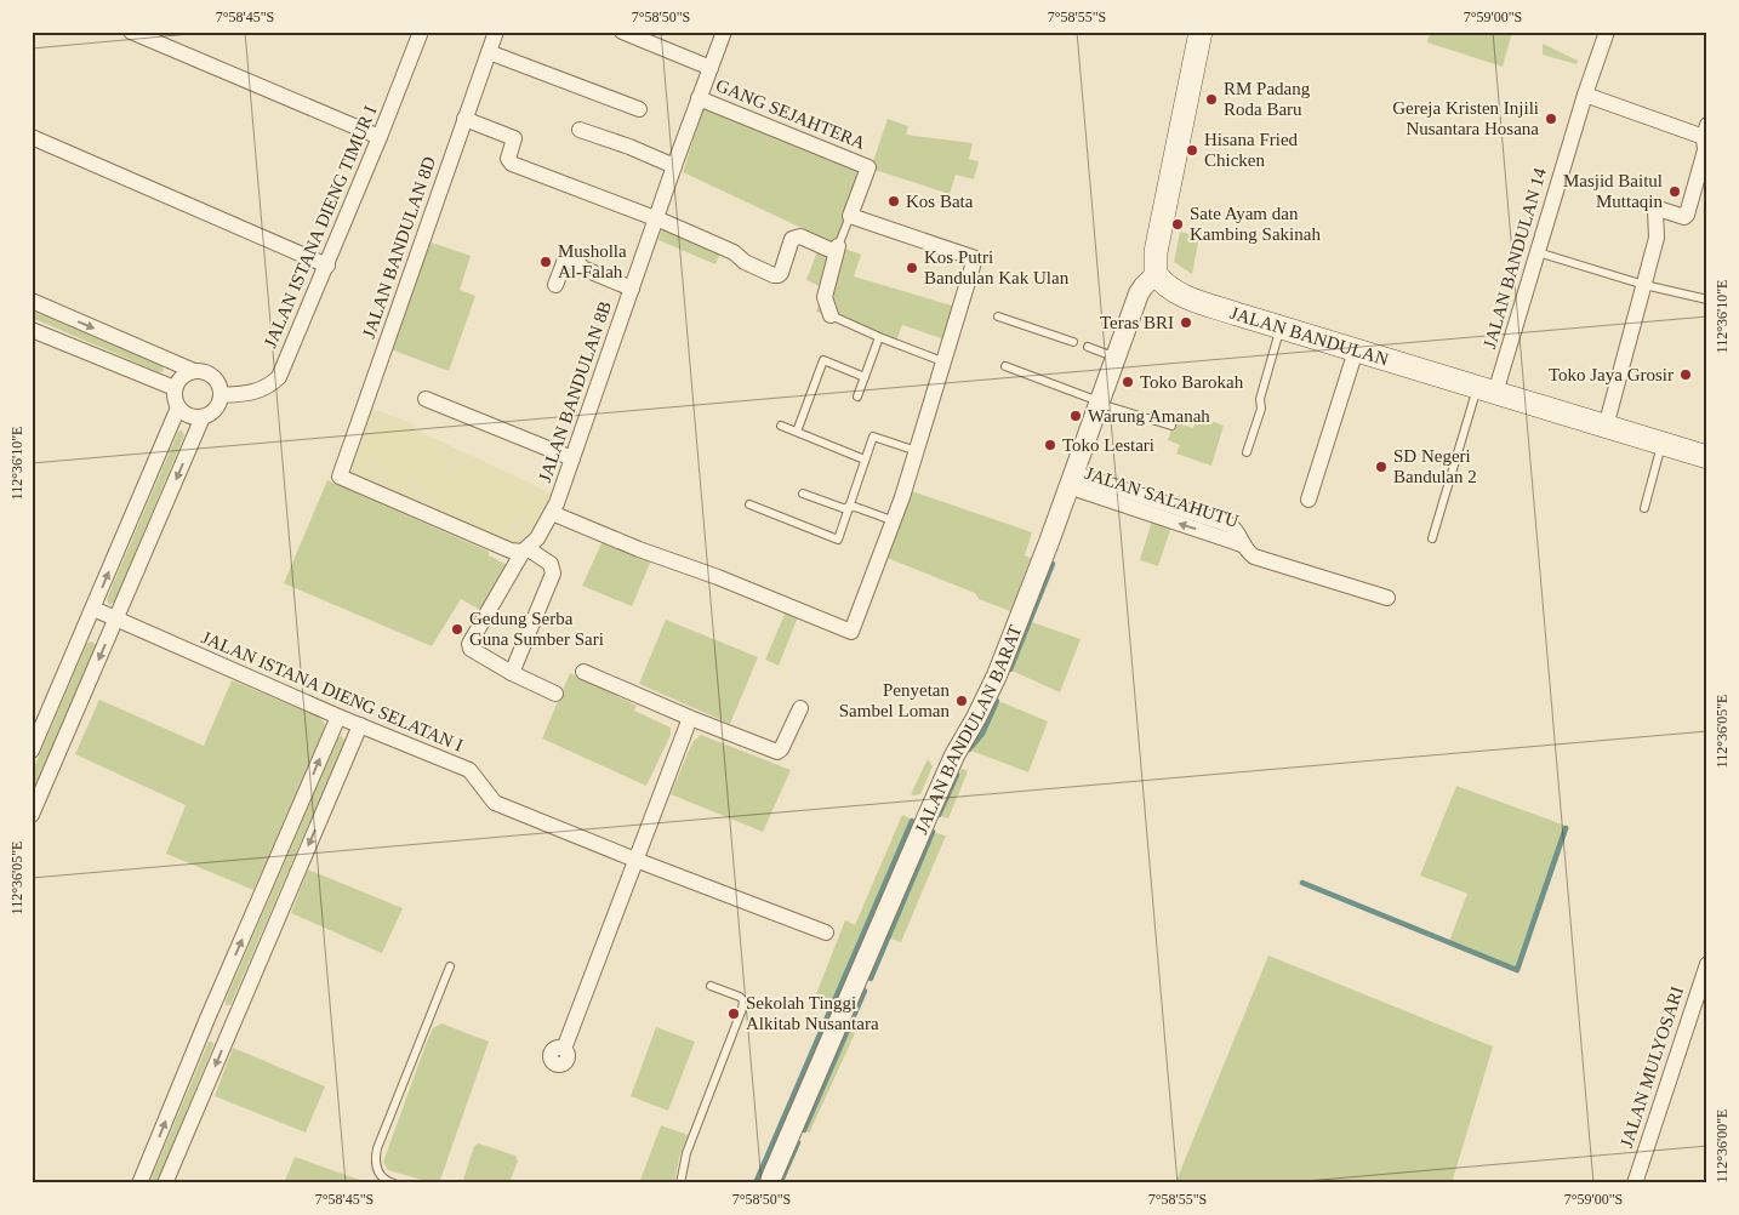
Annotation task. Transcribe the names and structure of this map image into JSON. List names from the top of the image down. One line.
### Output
{"streets":{"main road":["JALAN BANDULAN"],"street":["GANG SEJAHTERA","JALAN ISTANA DIENG TIMUR I","JALAN BANDULAN 8D","JALAN BANDULAN 14","JALAN BANDULAN 8B","JALAN SALAHUTU","JALAN ISTANA DIENG SELATAN I","JALAN BANDULAN BARAT","JALAN MULYOSARI"]},"crossings":[["GANG SEJAHTERA","JALAN BANDULAN 8B"],["JALAN BANDULAN 8D","JALAN BANDULAN 8B"],["JALAN BANDULAN 14","JALAN BANDULAN"],["JALAN BANDULAN","JALAN BANDULAN BARAT"],["JALAN SALAHUTU","JALAN BANDULAN BARAT"]],"places":["RM Padang Roda Baru","Gereja Kristen Injili Nusantara Hosana","Hisana Fried Chicken","Masjid Baitul Muttaqin","Kos Bata","Sate Ayam dan Kambing Sakinah","Musholla Al-Falah","Kos Putri Bandulan Kak Ulan","Teras BRI","Toko Jaya Grosir","Toko Barokah","Warung Amanah","Toko Lestari","SD Negeri Bandulan 2","Gedung Serba Guna Sumber Sari","Penyetan Sambel Loman","Sekolah Tinggi Alkitab Nusantara"],"coordinates":["7°58'45\"S","7°58'50\"S","7°58'55\"S","7°59'00\"S","112°36'10\"E","112°36'05\"E","112°36'00\"E"]}
